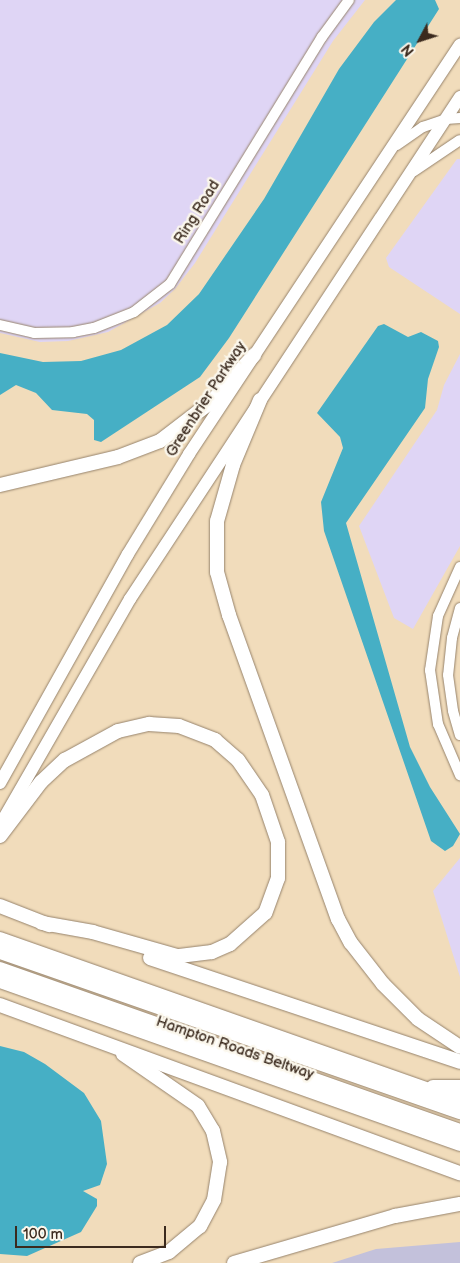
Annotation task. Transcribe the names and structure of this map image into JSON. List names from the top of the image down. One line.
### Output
{"streets":{"highway":["Hampton Roads Beltway"],"main road":["Greenbrier Parkway"],"street":["Ring Road"]},"scale_bar":"100 m","north":"bottom left"}
